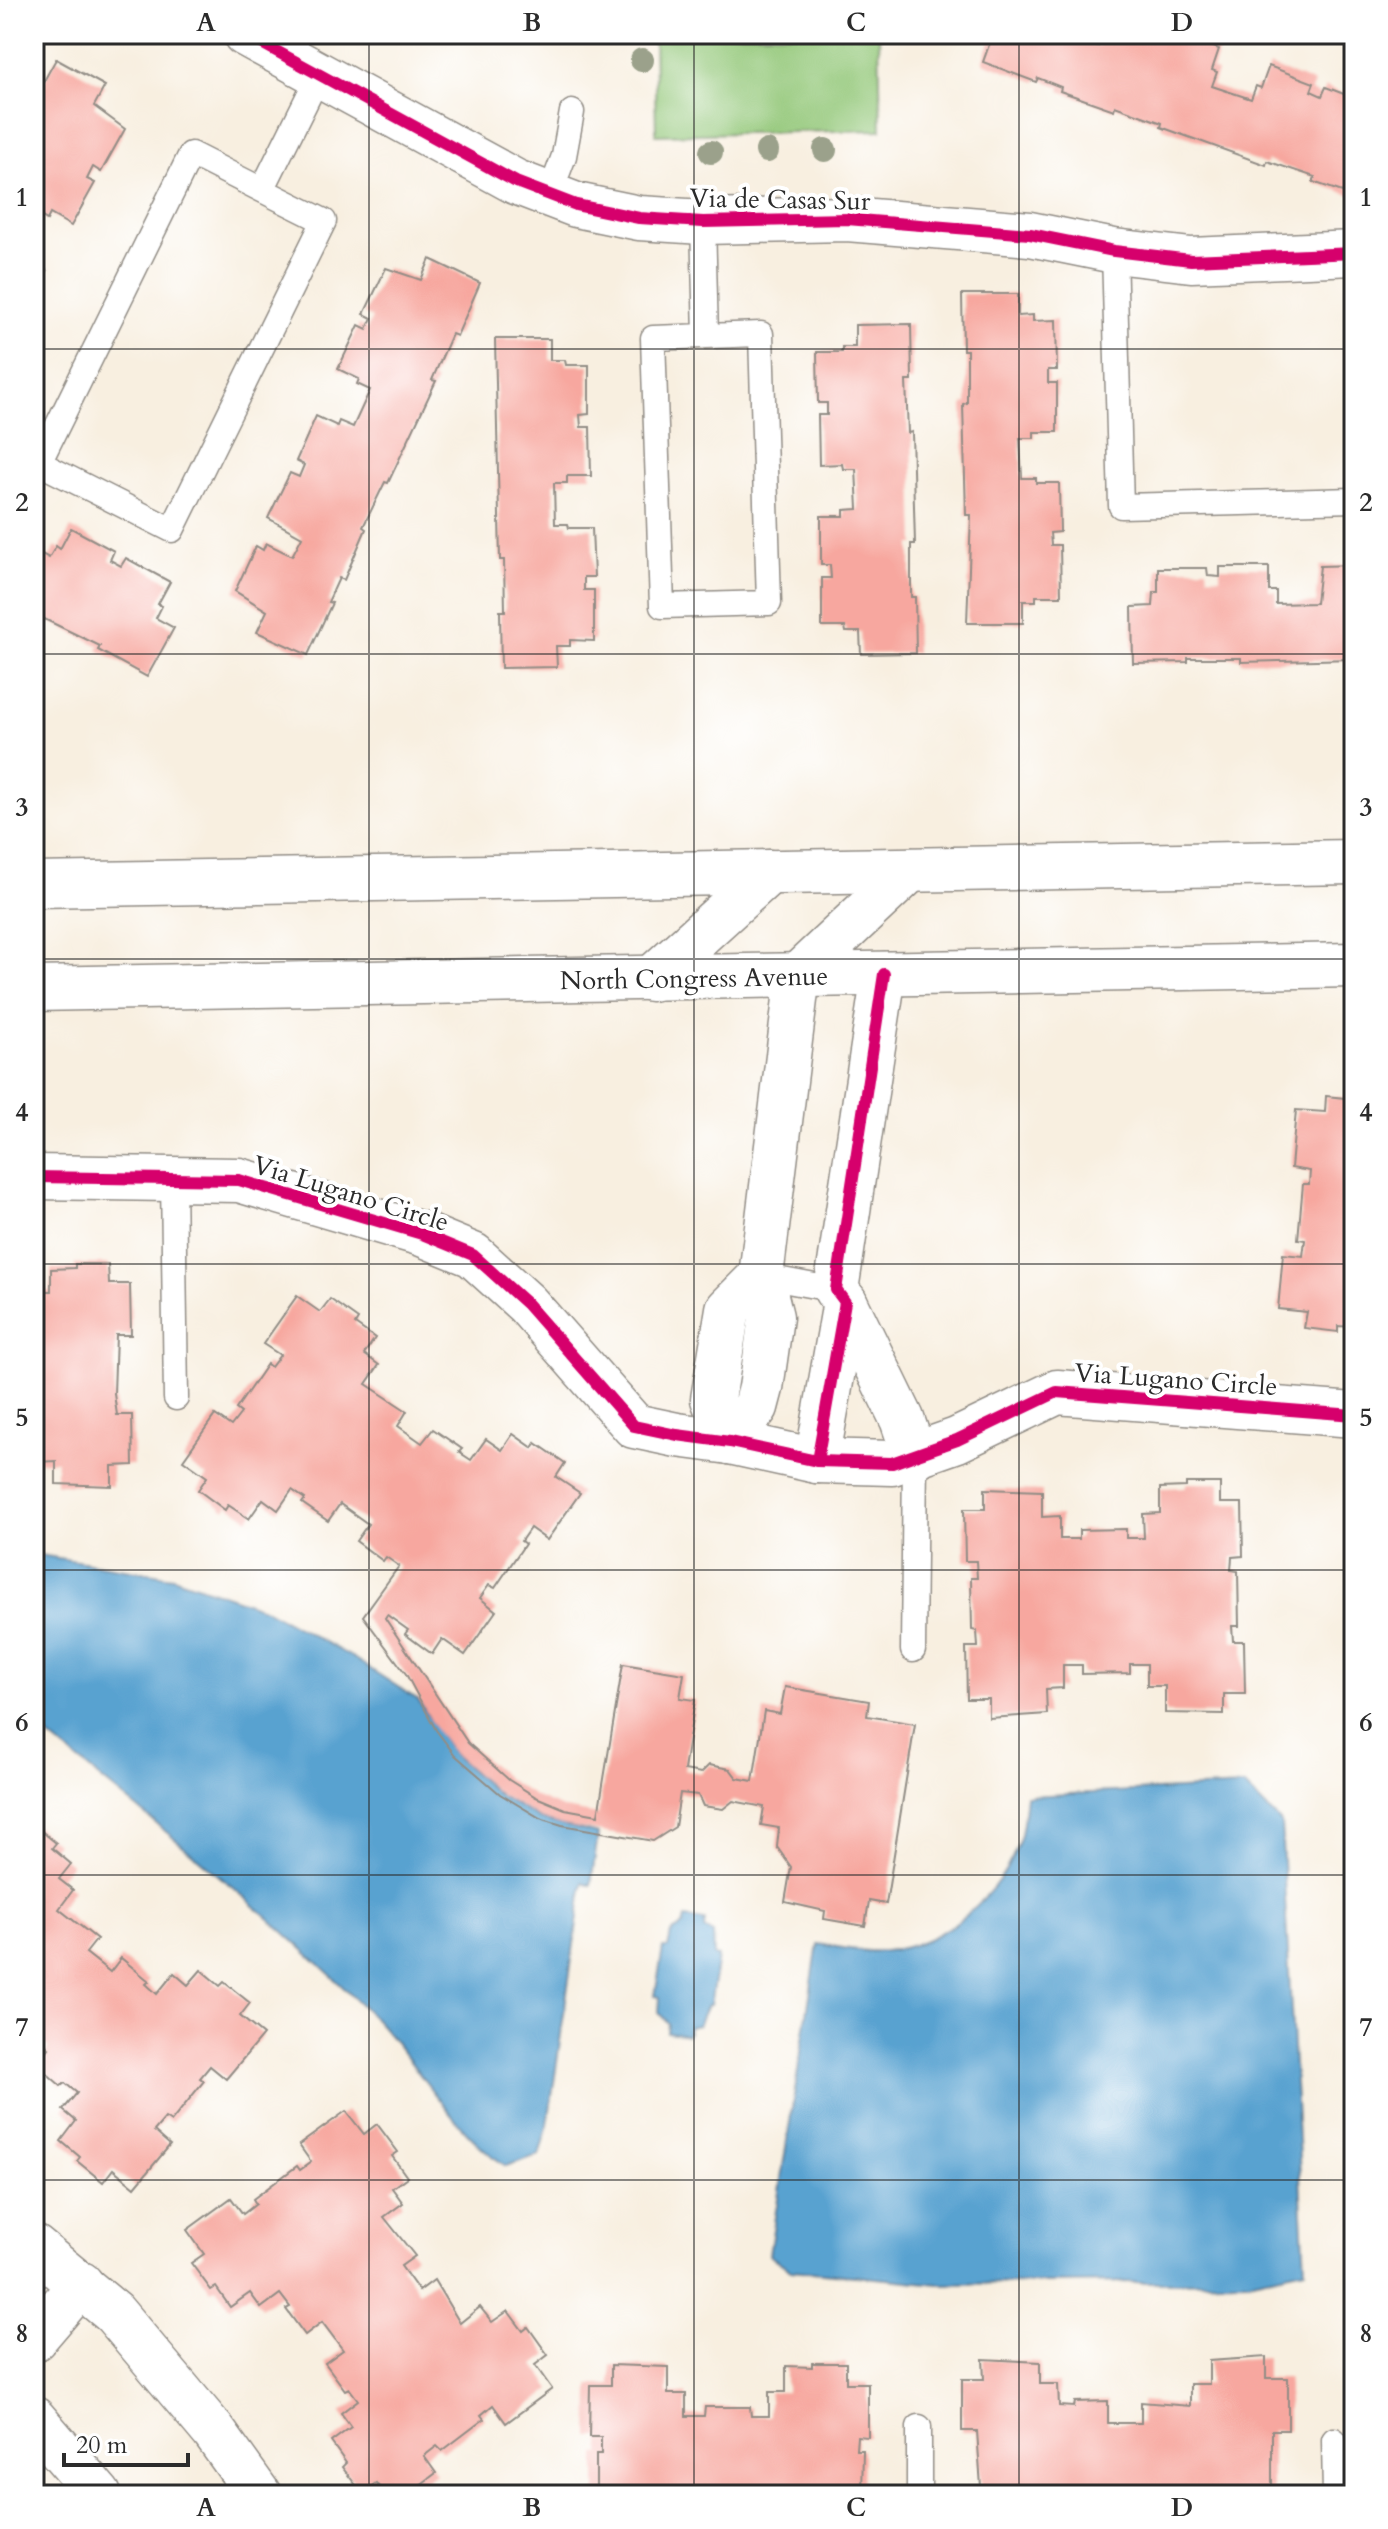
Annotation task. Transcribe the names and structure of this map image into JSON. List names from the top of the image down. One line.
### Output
{"streets":{"street":["Via de Casas Sur","North Congress Avenue","Via Lugano Circle"]},"scale_bar":"20 m","grid":{"columns":["A","B","C","D"],"rows":["1","2","3","4","5","6","7","8"]}}
